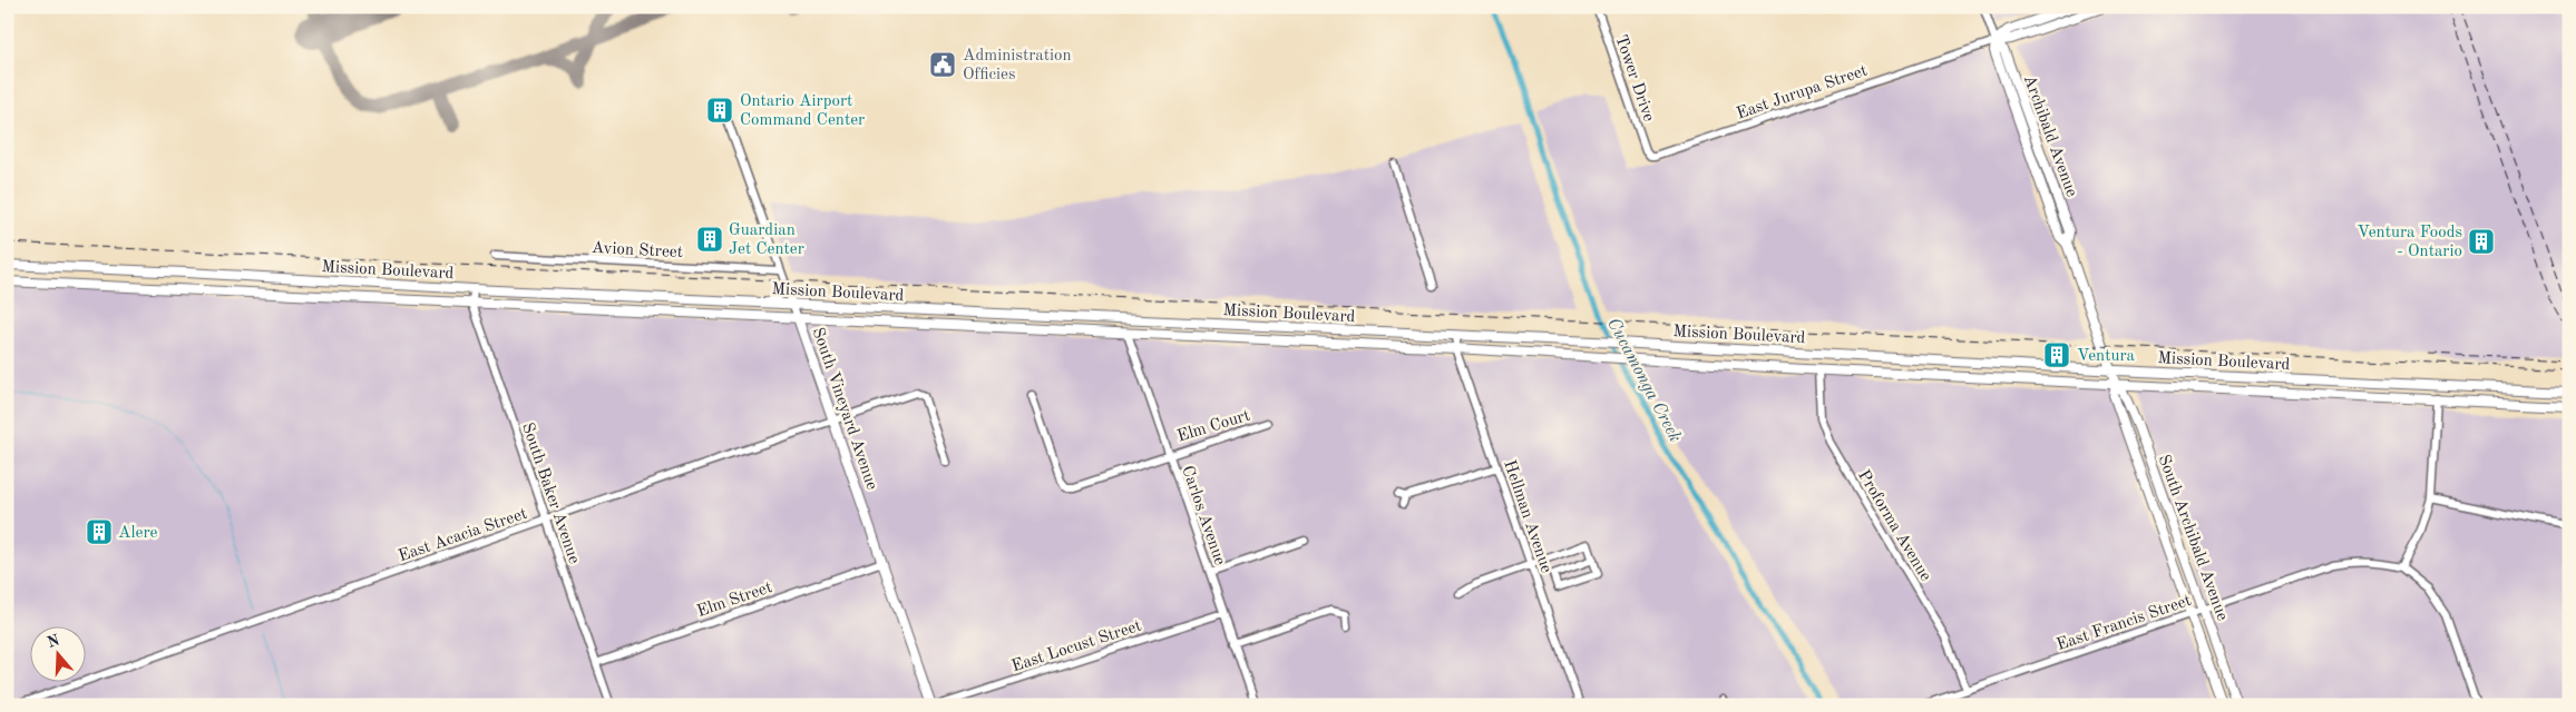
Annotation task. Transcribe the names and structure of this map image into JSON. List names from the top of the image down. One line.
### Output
{"streets":{"main road":["Archibald Avenue","Mission Boulevard","South Vineyard Avenue","South Archibald Avenue"],"street":["Tower Drive","East Jurupa Street","Avion Street","Elm Court","South Baker Avenue","Carlos Avenue","Hellman Avenue","Proforma Avenue","East Acacia Street","Elm Street","East Francis Street","East Locust Street"]},"crossings":[["Tower Drive","East Jurupa Street"],["East Jurupa Street","Archibald Avenue"],["Archibald Avenue","Mission Boulevard"],["Archibald Avenue","South Archibald Avenue"],["Avion Street","South Vineyard Avenue"],["Mission Boulevard","South Vineyard Avenue"],["Mission Boulevard","South Baker Avenue"],["Mission Boulevard","Carlos Avenue"],["Mission Boulevard","Hellman Avenue"],["Mission Boulevard","Proforma Avenue"],["Mission Boulevard","South Archibald Avenue"],["South Vineyard Avenue","East Acacia Street"],["South Vineyard Avenue","Elm Street"],["Elm Court","Carlos Avenue"],["South Baker Avenue","East Acacia Street"],["South Baker Avenue","Elm Street"],["Carlos Avenue","East Locust Street"],["Proforma Avenue","East Francis Street"],["South Archibald Avenue","East Francis Street"]],"water":["Cucamonga Creek"],"places":{"public building":["Administration Officies"],"building":["Ontario Airport Command Center","Guardian Jet Center","Ventura Foods - Ontario","Ventura","Alere"]},"north":"top"}
